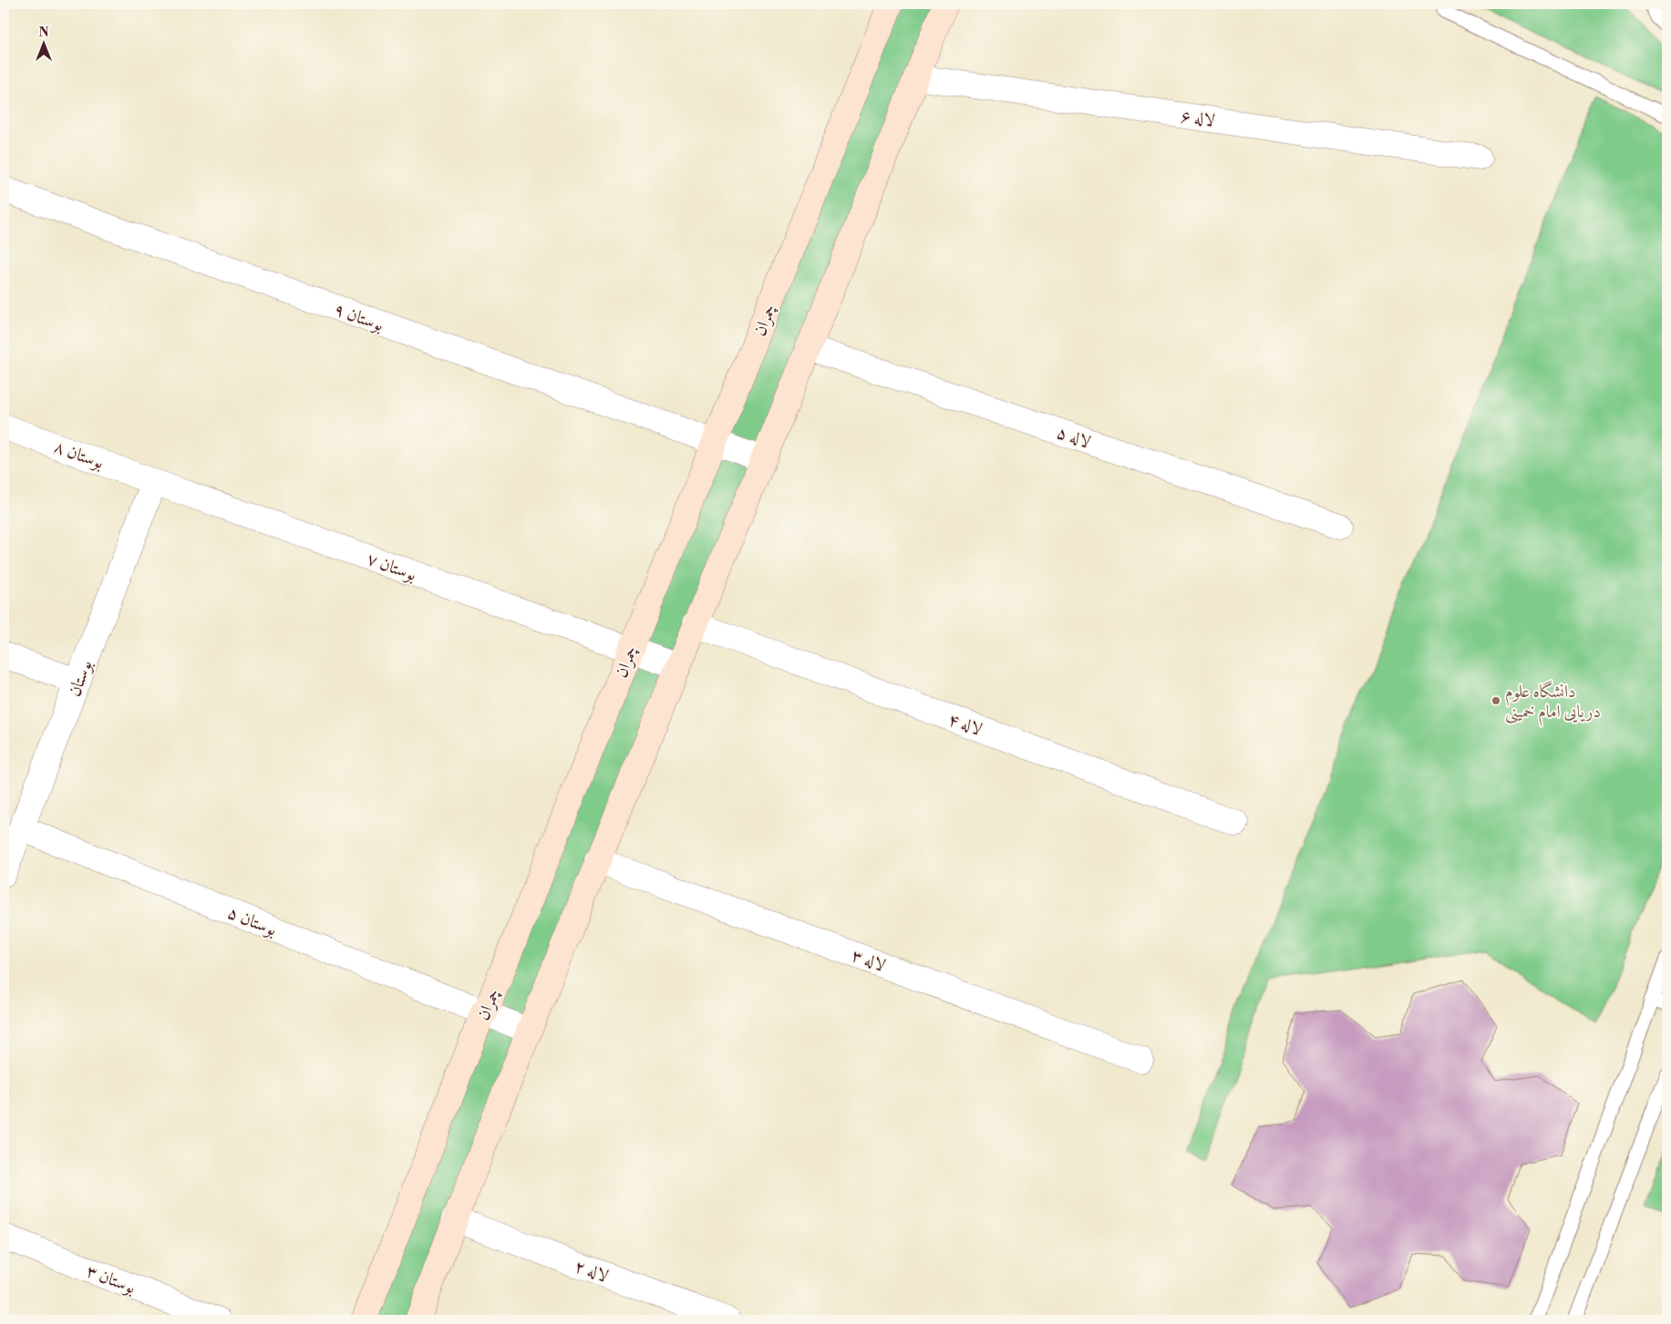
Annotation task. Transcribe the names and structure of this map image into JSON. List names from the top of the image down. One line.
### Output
{"streets":{"street":["لاله ۶","بوستان ۹","چمران","لاله ۵","بوستان ۸","بوستان ۷","بوستان","لاله ۴","بوستان ۵","لاله ۳","لاله ۲","بوستان ۳"]},"crossings":[["بوستان ۹","چمران"],["چمران","بوستان ۷"],["چمران","بوستان ۵"],["بوستان ۸","بوستان ۷"],["بوستان ۸","بوستان"],["بوستان ۷","بوستان"],["بوستان","بوستان ۵"]],"places":["دانشگاه علوم دریایی امام خمینی"],"north":"top"}
